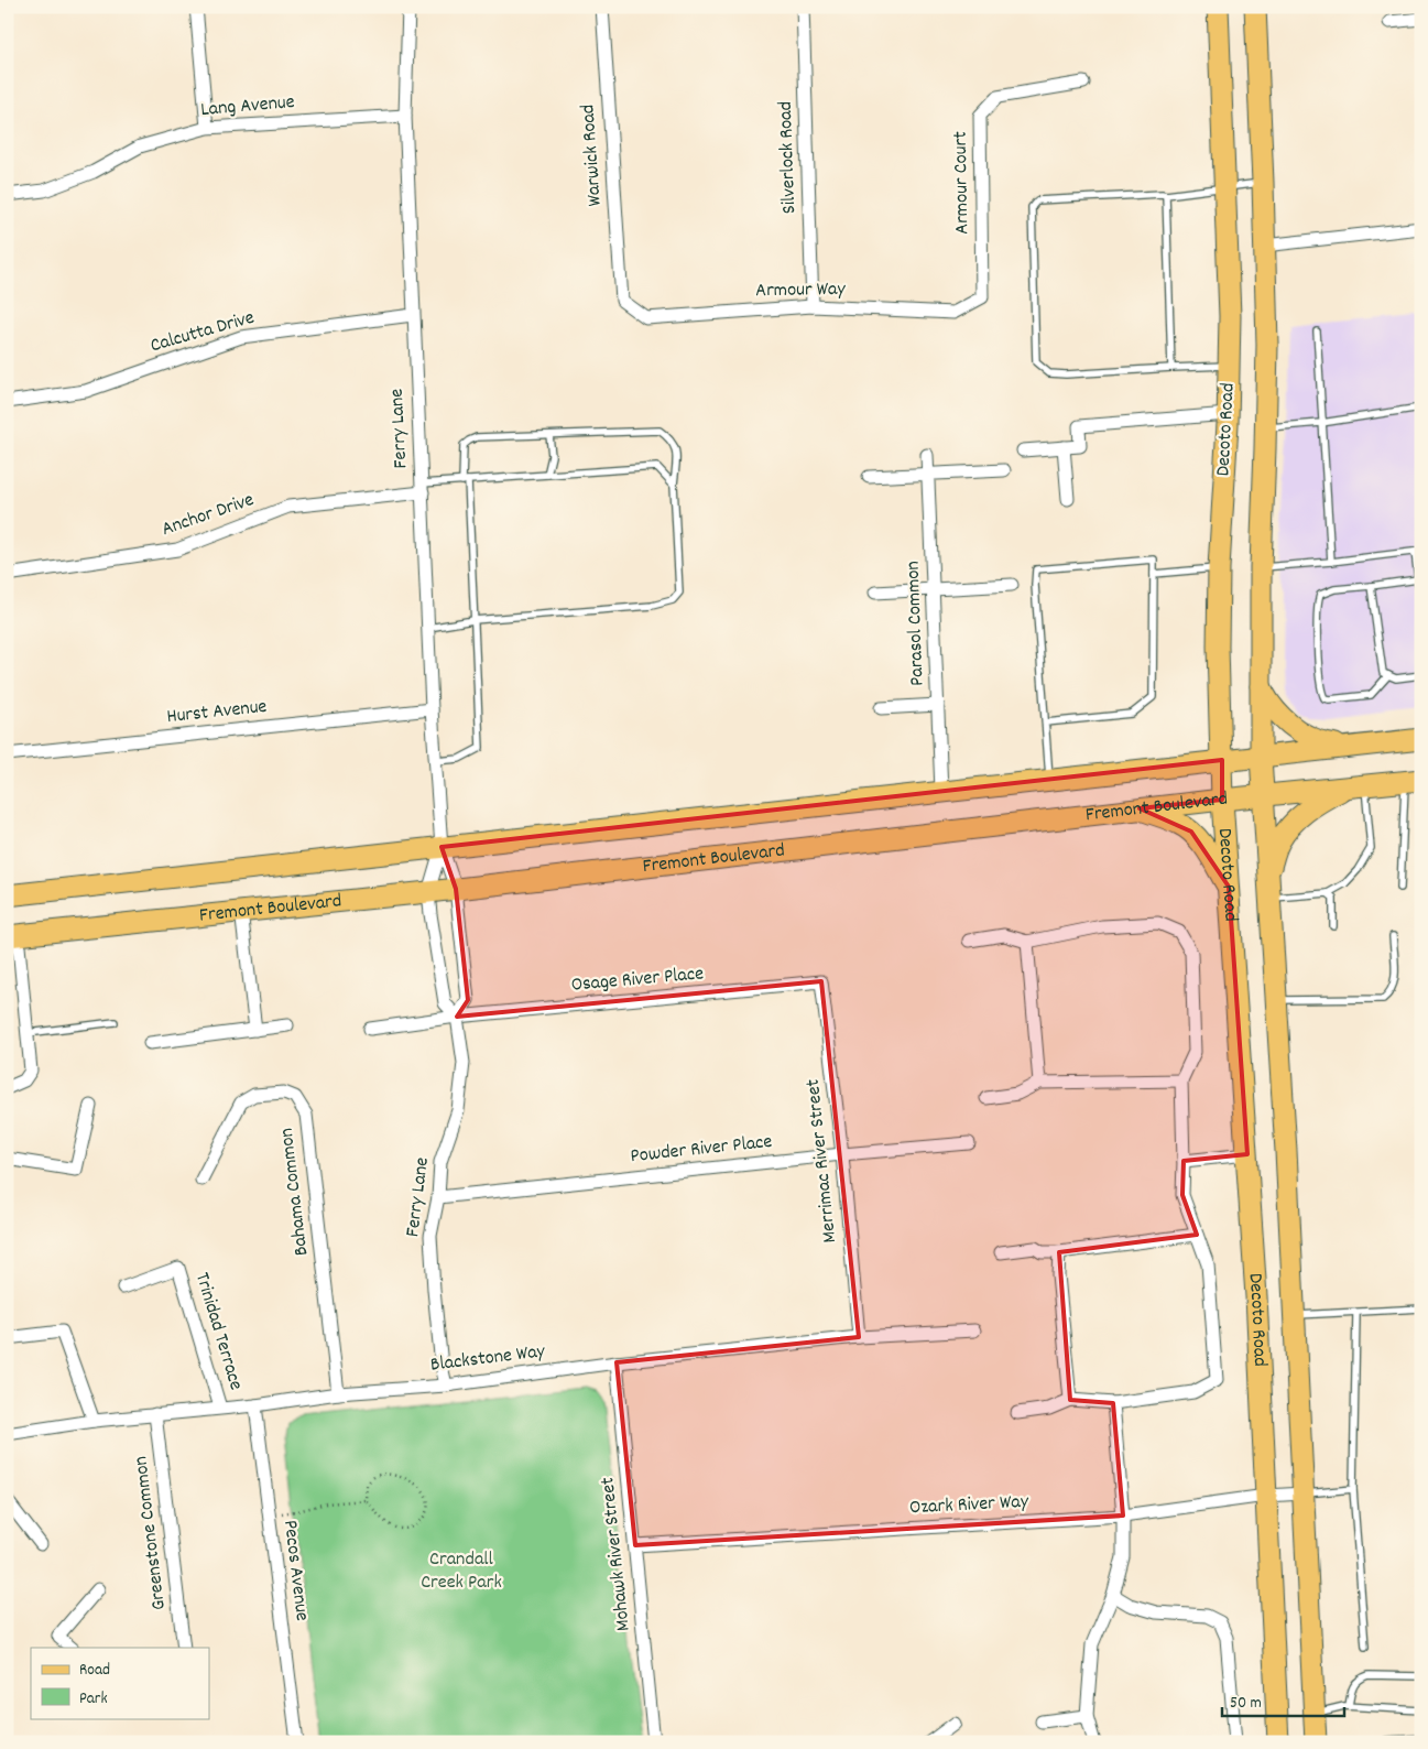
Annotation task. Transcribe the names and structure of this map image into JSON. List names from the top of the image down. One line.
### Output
{"streets":{"main road":["Decoto Road","Fremont Boulevard"],"street":["Lang Avenue","Warwick Road","Silverlock Road","Armour Court","Armour Way","Calcutta Drive","Ferry Lane","Anchor Drive","Parasol Common","Hurst Avenue","Osage River Place","Powder River Place","Merrimac River Street","Bahama Common","Trinidad Terrace","Blackstone Way","Ozark River Way","Greenstone Common","Mohawk River Street","Pecos Avenue"]},"crossings":[["Lang Avenue","Ferry Lane"],["Warwick Road","Armour Way"],["Silverlock Road","Armour Way"],["Armour Court","Armour Way"],["Calcutta Drive","Ferry Lane"],["Ferry Lane","Anchor Drive"],["Ferry Lane","Hurst Avenue"],["Ferry Lane","Fremont Boulevard"],["Ferry Lane","Osage River Place"],["Ferry Lane","Powder River Place"],["Ferry Lane","Blackstone Way"],["Decoto Road","Fremont Boulevard"],["Decoto Road","Ozark River Way"],["Parasol Common","Fremont Boulevard"],["Osage River Place","Merrimac River Street"],["Powder River Place","Merrimac River Street"],["Merrimac River Street","Blackstone Way"],["Bahama Common","Blackstone Way"],["Trinidad Terrace","Blackstone Way"],["Blackstone Way","Greenstone Common"],["Blackstone Way","Mohawk River Street"],["Blackstone Way","Pecos Avenue"],["Ozark River Way","Mohawk River Street"]],"parks":["Crandall Creek Park"],"legend":["Road","Park"],"scale_bar":"50 m"}
